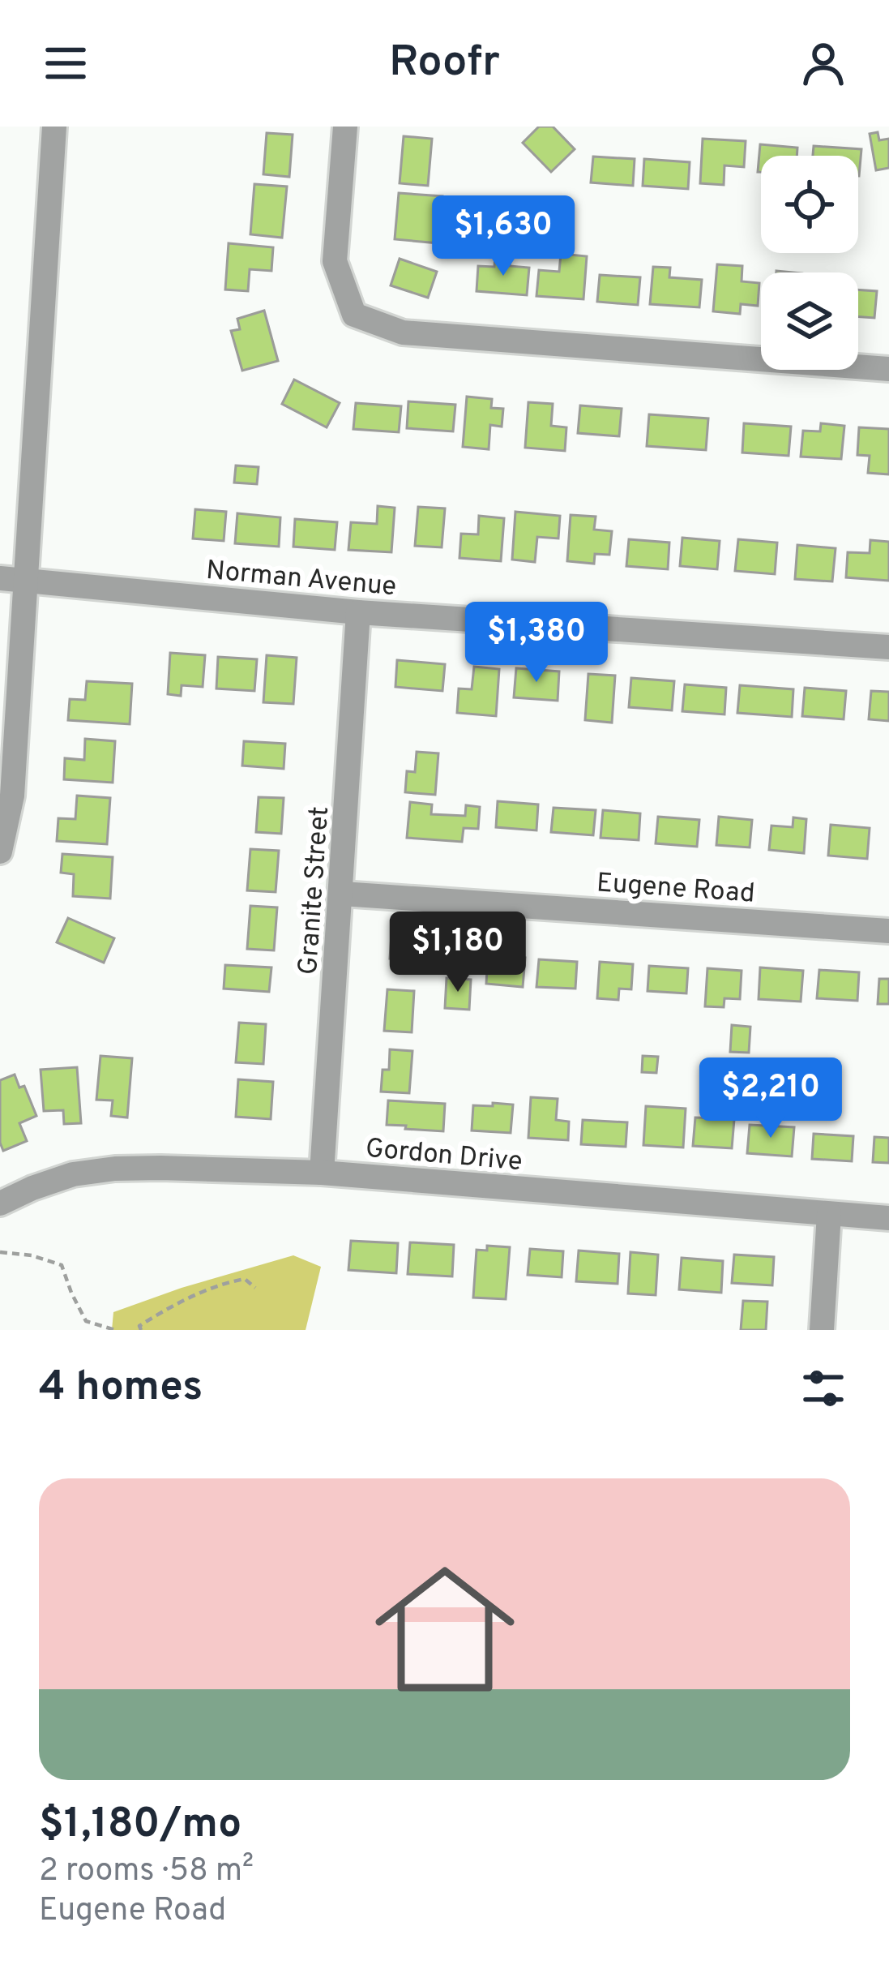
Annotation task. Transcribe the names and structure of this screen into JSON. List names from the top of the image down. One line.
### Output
{"streets":{"street":["Norman Avenue","Eugene Road","Granite Street","Gordon Drive"]},"crossings":[["Norman Avenue","Granite Street"],["Eugene Road","Granite Street"],["Granite Street","Gordon Drive"]],"page":{"header":"Roofr","price":["$1,630","$1,380","$1,180","$2,210"],"heading":"4 homes","list":[{"name":"$1,180/mo","note":"2 rooms · 58 m² · Eugene Road"}]}}
